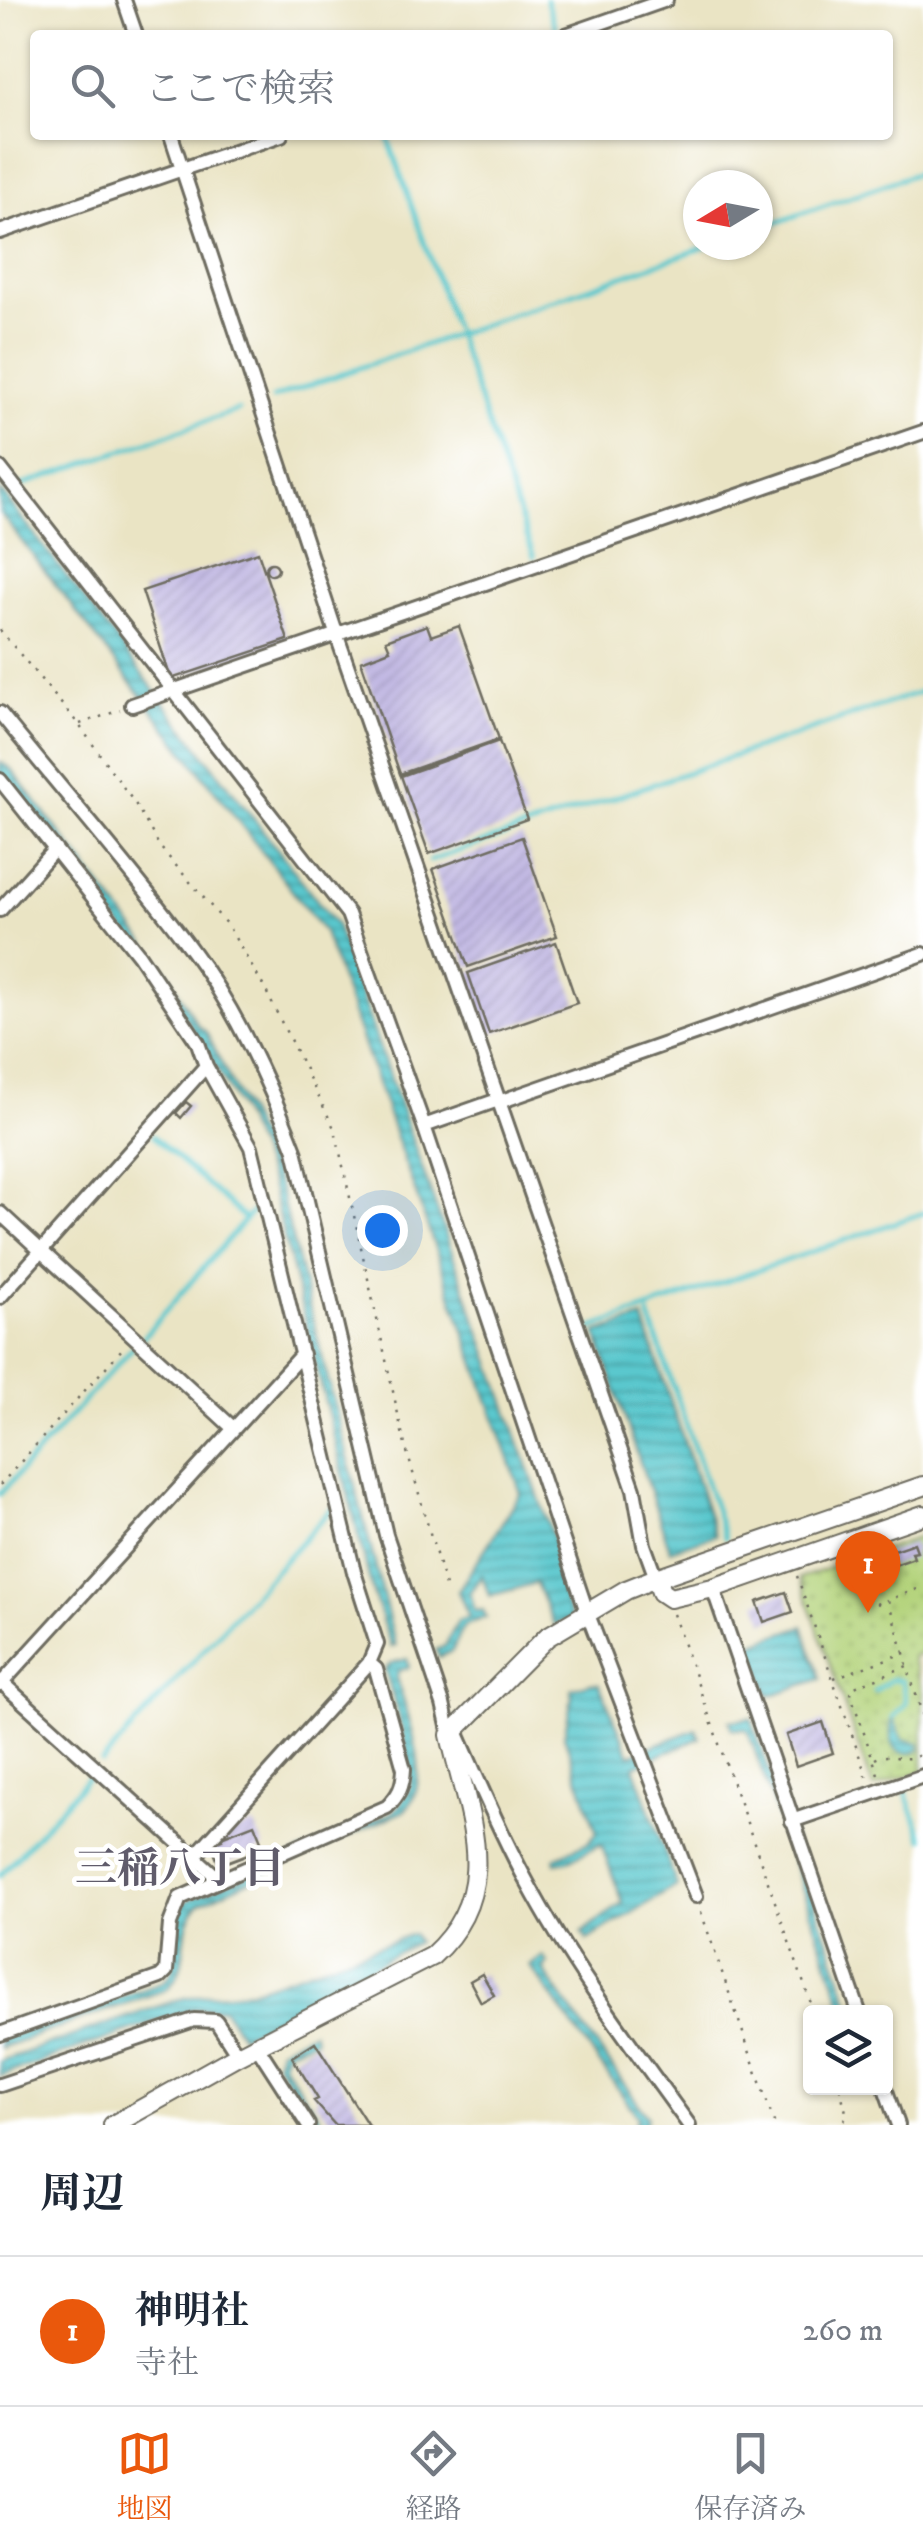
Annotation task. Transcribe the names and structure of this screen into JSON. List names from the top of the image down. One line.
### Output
{"districts":["三稲八丁目"],"north":"left","page":{"search":"ここで検索","pins":"1","heading":"周辺","list":[{"mark":"1","name":"神明社","note":"寺社","value":"260 m"}],"nav":["地図","経路","保存済み"]}}
